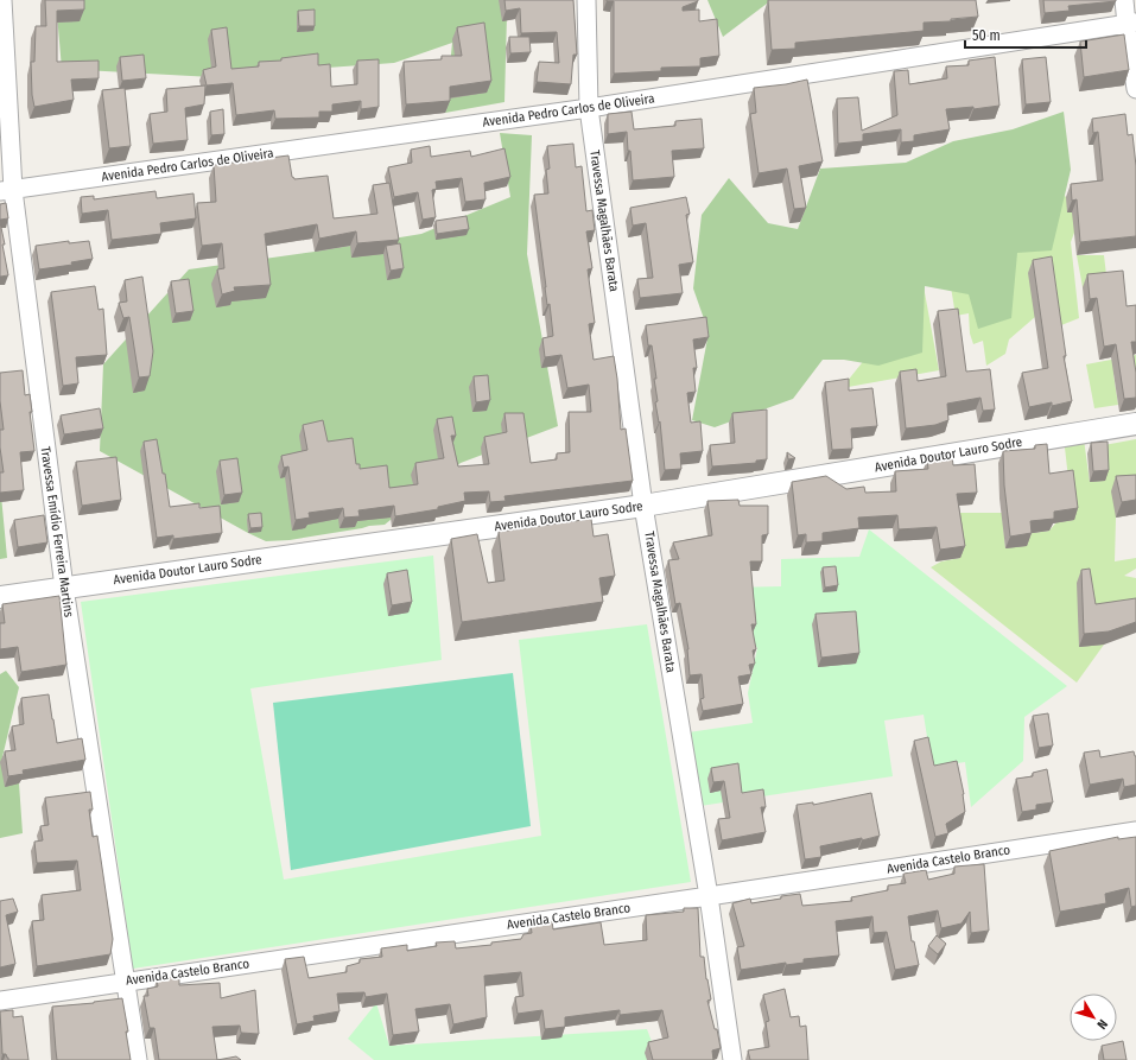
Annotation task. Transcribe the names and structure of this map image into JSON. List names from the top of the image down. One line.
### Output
{"streets":{"street":["Avenida Pedro Carlos de Oliveira","Travessa Magalhães Barata","Avenida Doutor Lauro Sodre","Travessa Emídio Ferreira Martins","Avenida Castelo Branco"]},"crossings":[["Avenida Pedro Carlos de Oliveira","Travessa Magalhães Barata"],["Avenida Pedro Carlos de Oliveira","Travessa Emídio Ferreira Martins"],["Travessa Magalhães Barata","Avenida Doutor Lauro Sodre"],["Travessa Magalhães Barata","Avenida Castelo Branco"],["Avenida Doutor Lauro Sodre","Travessa Emídio Ferreira Martins"],["Travessa Emídio Ferreira Martins","Avenida Castelo Branco"]],"scale_bar":"50 m","north":"bottom right"}
